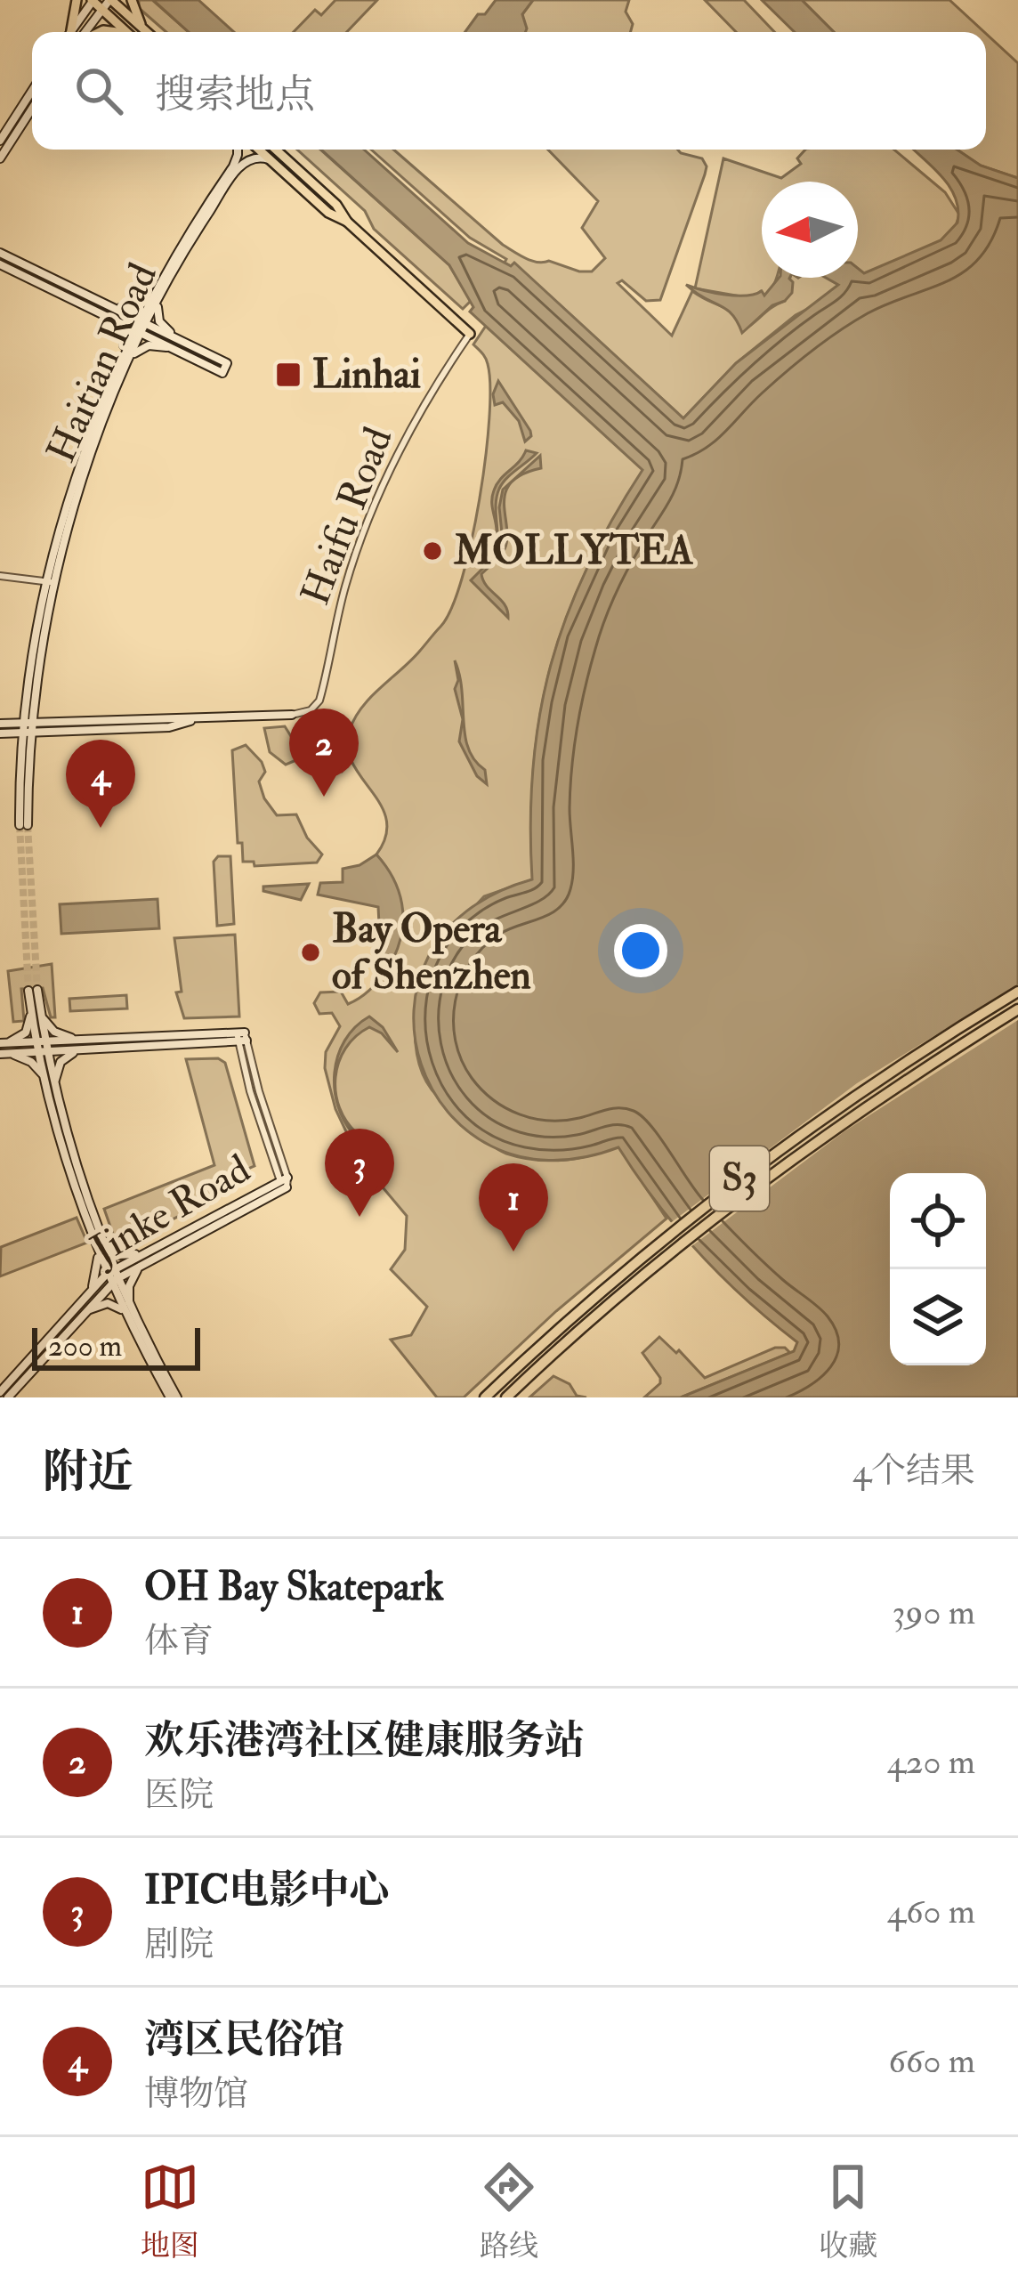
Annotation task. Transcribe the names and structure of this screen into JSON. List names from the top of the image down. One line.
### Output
{"streets":{"highway":["S3"],"main road":["Haitian Road","Jinke Road"],"street":["Haifu Road"]},"places":{"transit":["Linhai"],"other":["MOLLYTEA","Bay Opera of Shenzhen"]},"scale_bar":"200 m","north":"left","page":{"search":"搜索地点","pins":["2","4","3","1"],"scale":"200 m","heading":["附近","4个结果"],"list":[{"mark":"1","name":"OH Bay Skatepark","note":"体育","value":"390 m"},{"mark":"2","name":"欢乐港湾社区健康服务站","note":"医院","value":"420 m"},{"mark":"3","name":"IPIC电影中心","note":"剧院","value":"460 m"},{"mark":"4","name":"湾区民俗馆","note":"博物馆","value":"660 m"}],"nav":["地图","路线","收藏"]}}
